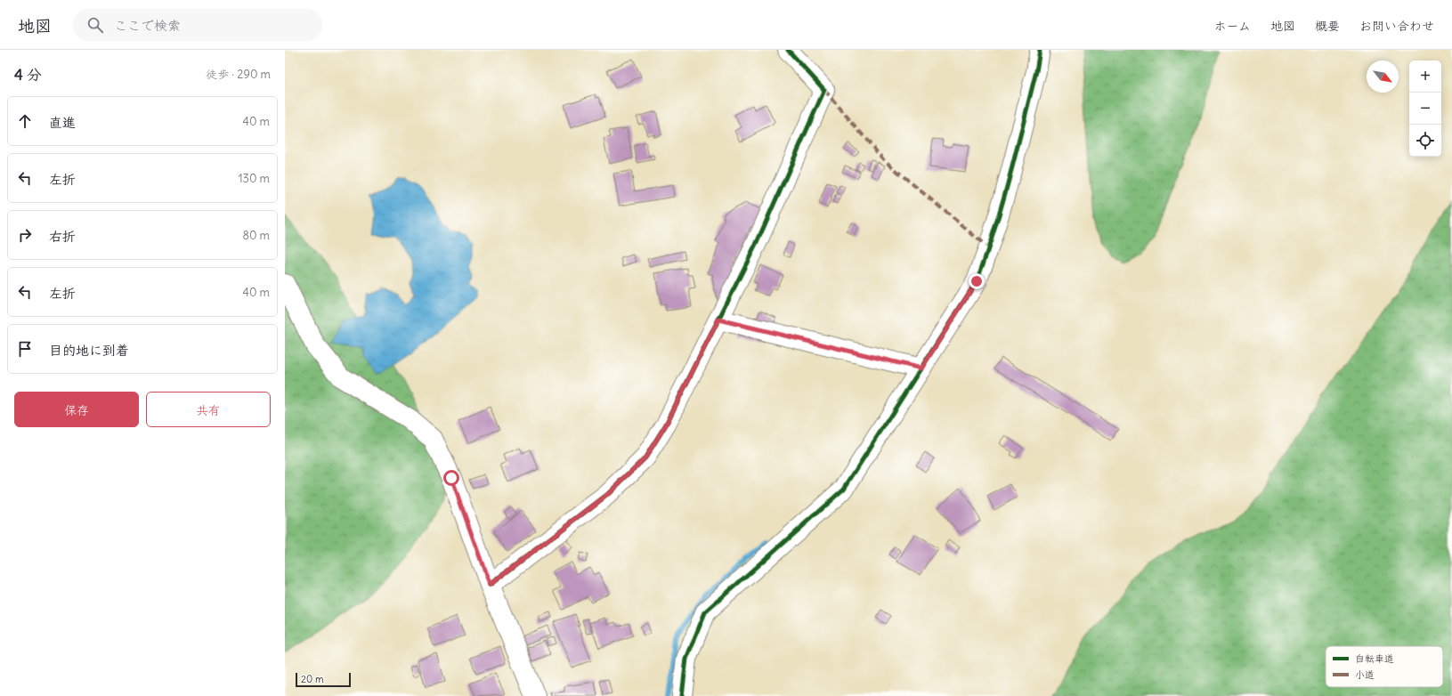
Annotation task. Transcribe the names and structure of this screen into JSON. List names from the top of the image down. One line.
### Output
{"legend":["自転車道","小道"],"scale_bar":"20 m","north":"bottom right","page":{"header":"地図","search":"ここで検索","nav":["ホーム","地図","概要","お問い合わせ"],"heading":["4 分","徒歩 · 290 m"],"map_buttons":["+","−"],"list":[["直進","40 m"],["左折","130 m"],["右折","80 m"],["左折","40 m"],"目的地に到着"],"buttons":["保存","共有"],"scale":"20 m"}}
